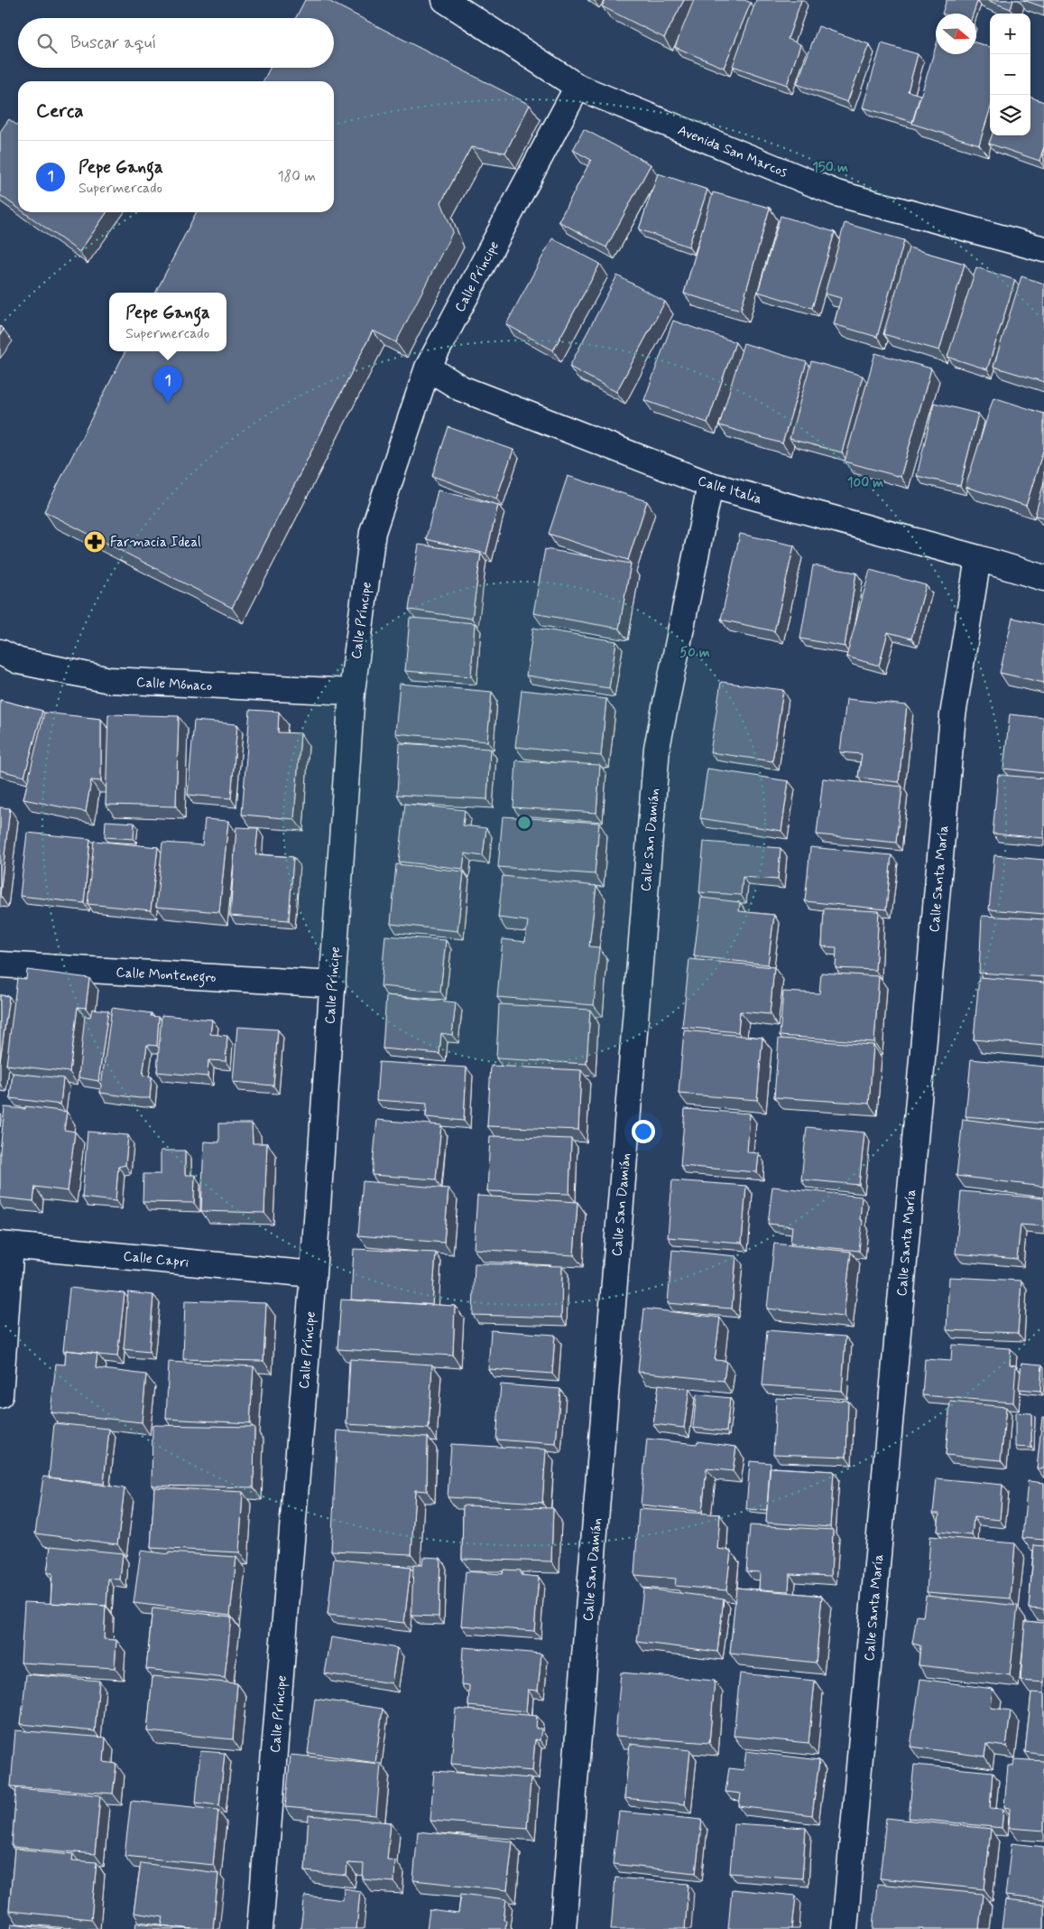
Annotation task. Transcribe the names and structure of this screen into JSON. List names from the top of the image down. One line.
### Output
{"streets":{"street":["Avenida San Marcos","Calle Príncipe","Calle Italia","Calle Mónaco","Calle San Damián","Calle Santa María","Calle Montenegro","Calle Capri"]},"crossings":[["Avenida San Marcos","Calle Príncipe"],["Calle Príncipe","Calle Italia"],["Calle Príncipe","Calle Mónaco"],["Calle Príncipe","Calle Montenegro"],["Calle Príncipe","Calle Capri"],["Calle Italia","Calle San Damián"],["Calle Italia","Calle Santa María"]],"places":{"pharmacy":["Farmacia Ideal"]},"north":"right","page":{"map_buttons":["+","−"],"search":"Buscar aquí","heading":"Cerca","list":[{"mark":"1","name":"Pepe Ganga","note":"Supermercado","value":"180 m"}],"popup":["Pepe Ganga","Supermercado"],"pins":"1"},"rings":["150 m","100 m","50 m"]}
